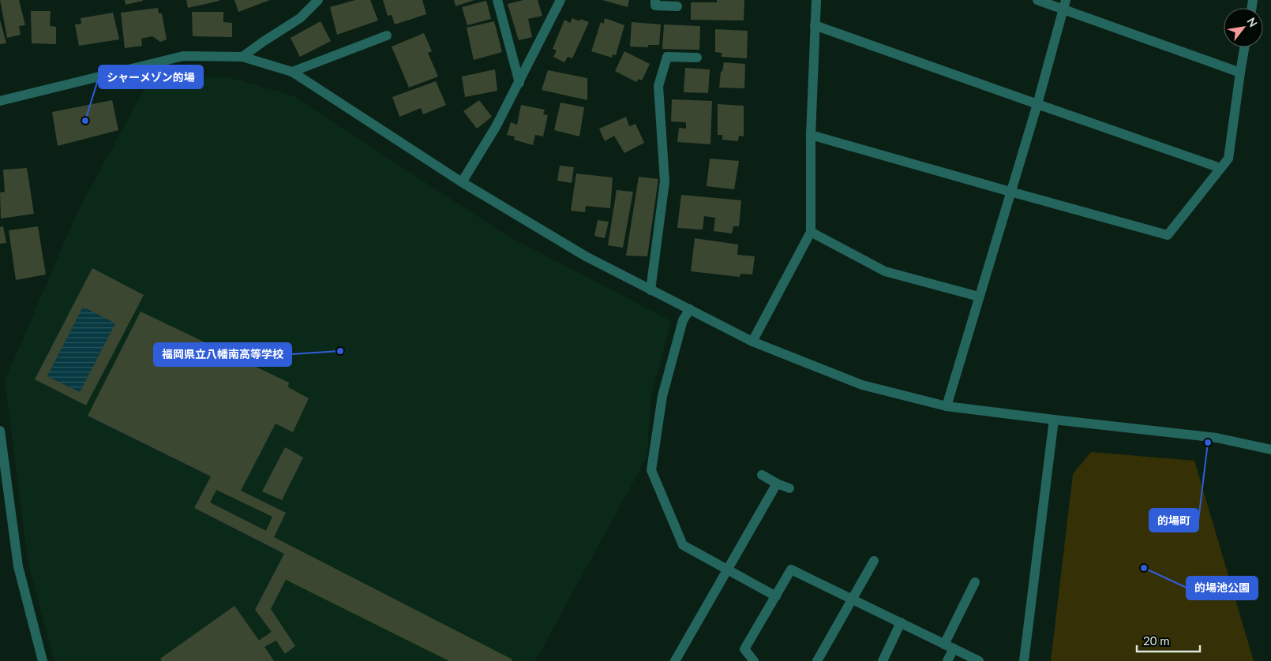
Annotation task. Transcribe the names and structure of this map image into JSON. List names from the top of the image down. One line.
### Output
{"places":["シャーメゾン的場","福岡県立八幡南高等学校","的場町","的場池公園"],"scale_bar":"20 m","north":"top right"}
